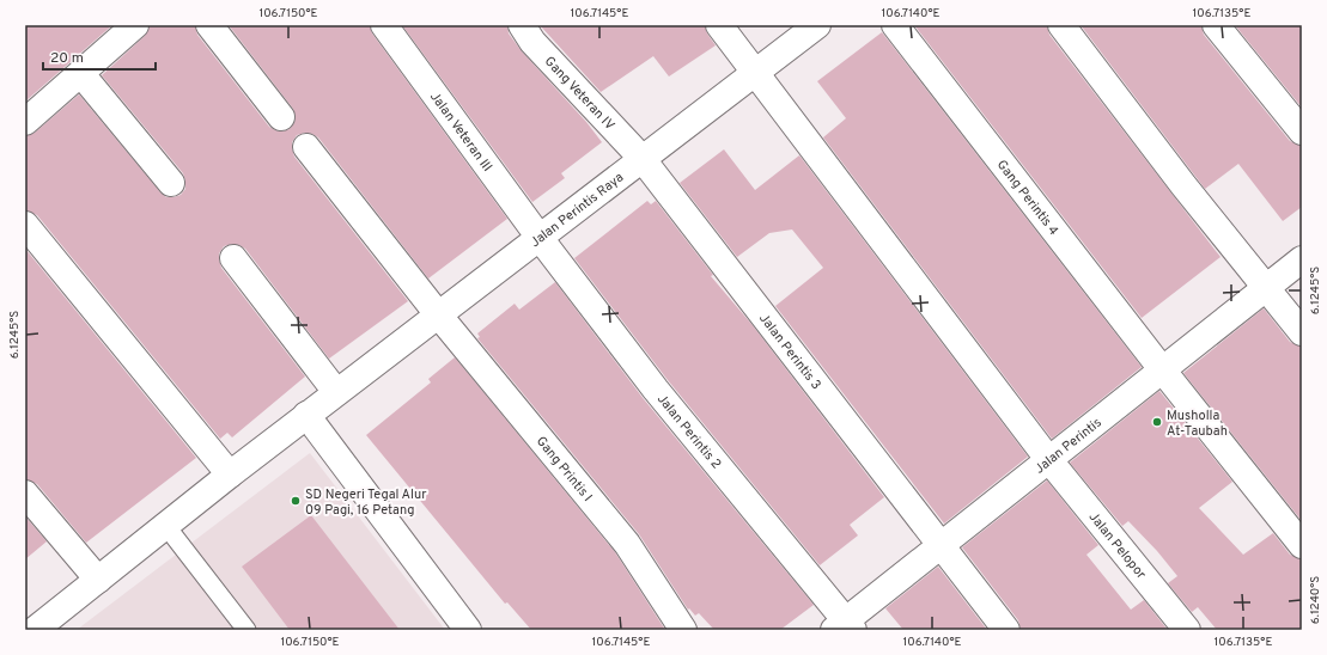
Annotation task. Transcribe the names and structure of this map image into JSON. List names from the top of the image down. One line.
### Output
{"streets":{"street":["Gang Veteran IV","Jalan Veteran III","Gang Perintis 4","Jalan Perintis Raya","Jalan Perintis 3","Jalan Perintis 2","Jalan Perintis","Gang Printis I","Jalan Pelopor"]},"crossings":[["Gang Veteran IV","Jalan Perintis Raya"],["Gang Veteran IV","Jalan Perintis 3"],["Jalan Veteran III","Jalan Perintis Raya"],["Jalan Veteran III","Jalan Perintis 2"],["Gang Perintis 4","Jalan Perintis"],["Jalan Perintis Raya","Jalan Perintis 3"],["Jalan Perintis Raya","Jalan Perintis 2"],["Jalan Perintis Raya","Gang Printis I"],["Jalan Perintis 3","Jalan Perintis"],["Jalan Perintis 2","Jalan Perintis"],["Jalan Perintis","Jalan Pelopor"]],"places":["Musholla At-Taubah","SD Negeri Tegal Alur 09 Pagi, 16 Petang"],"scale_bar":"20 m","coordinates":["106.7150°E","106.7145°E","106.7140°E","106.7135°E","6.1245°S","6.1240°S"]}
